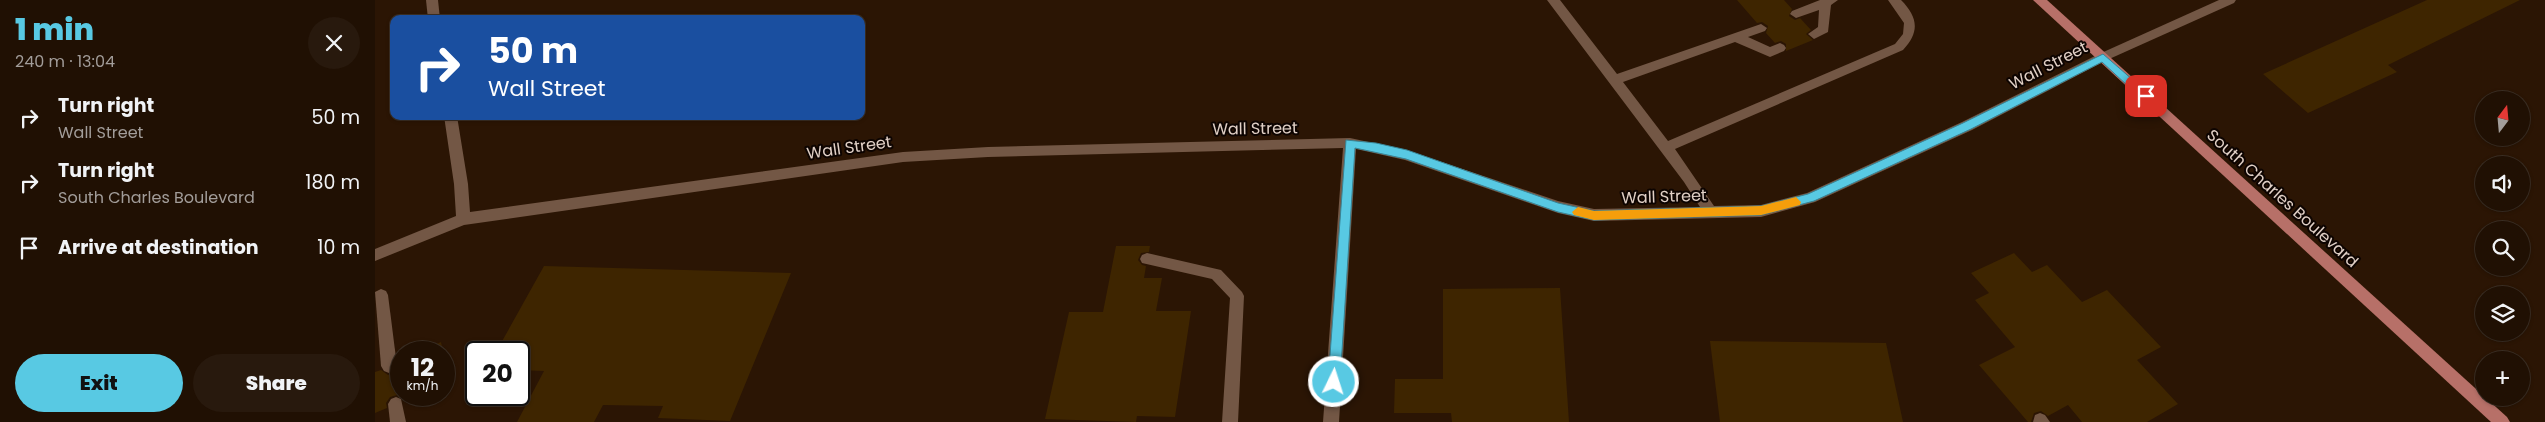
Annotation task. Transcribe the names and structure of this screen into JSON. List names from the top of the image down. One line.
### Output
{"streets":{"main road":["South Charles Boulevard"],"street":["Wall Street"]},"crossings":[["Wall Street","South Charles Boulevard"]],"north":"top","page":{"heading":["1 min","240 m · 13:04"],"turn":["50 m","Wall Street"],"list":[{"name":"Turn right","note":"Wall Street","value":"50 m"},{"name":"Turn right","note":"South Charles Boulevard","value":"180 m"},{"name":"Arrive at destination","value":"10 m"}],"map_buttons":"+","speed":"12 km/h","limit":"20","buttons":["Exit","Share"]}}
